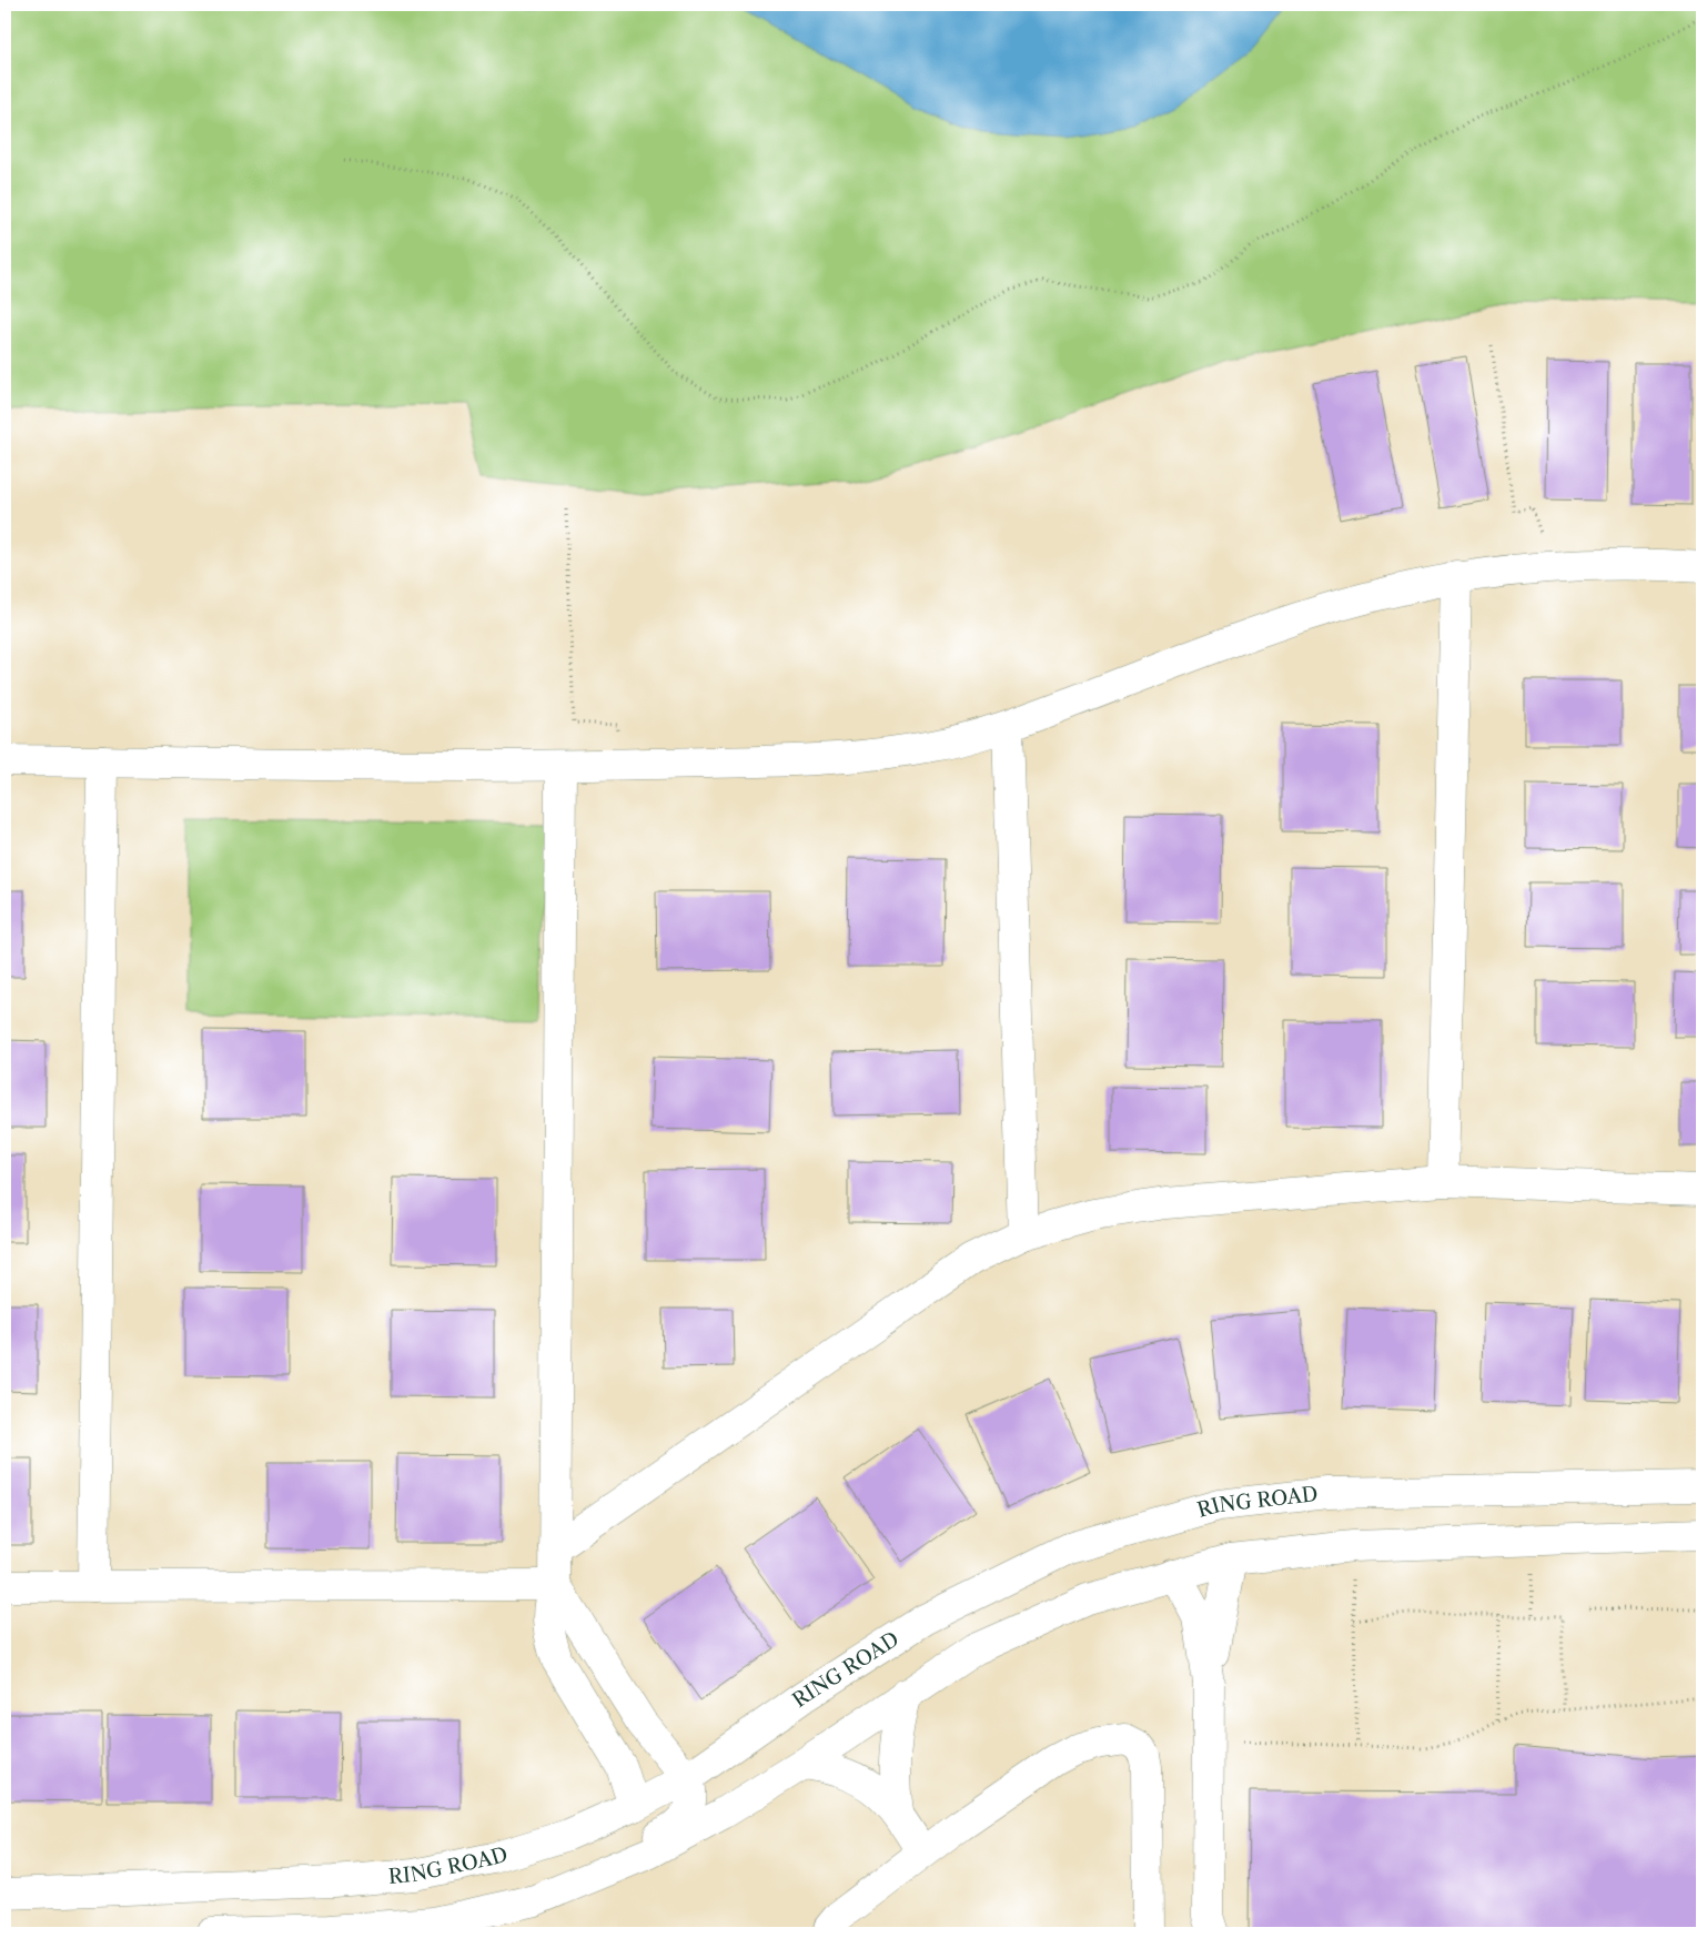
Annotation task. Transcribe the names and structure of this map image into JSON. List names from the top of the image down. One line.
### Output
{"streets":{"street":["RING ROAD"]}}
